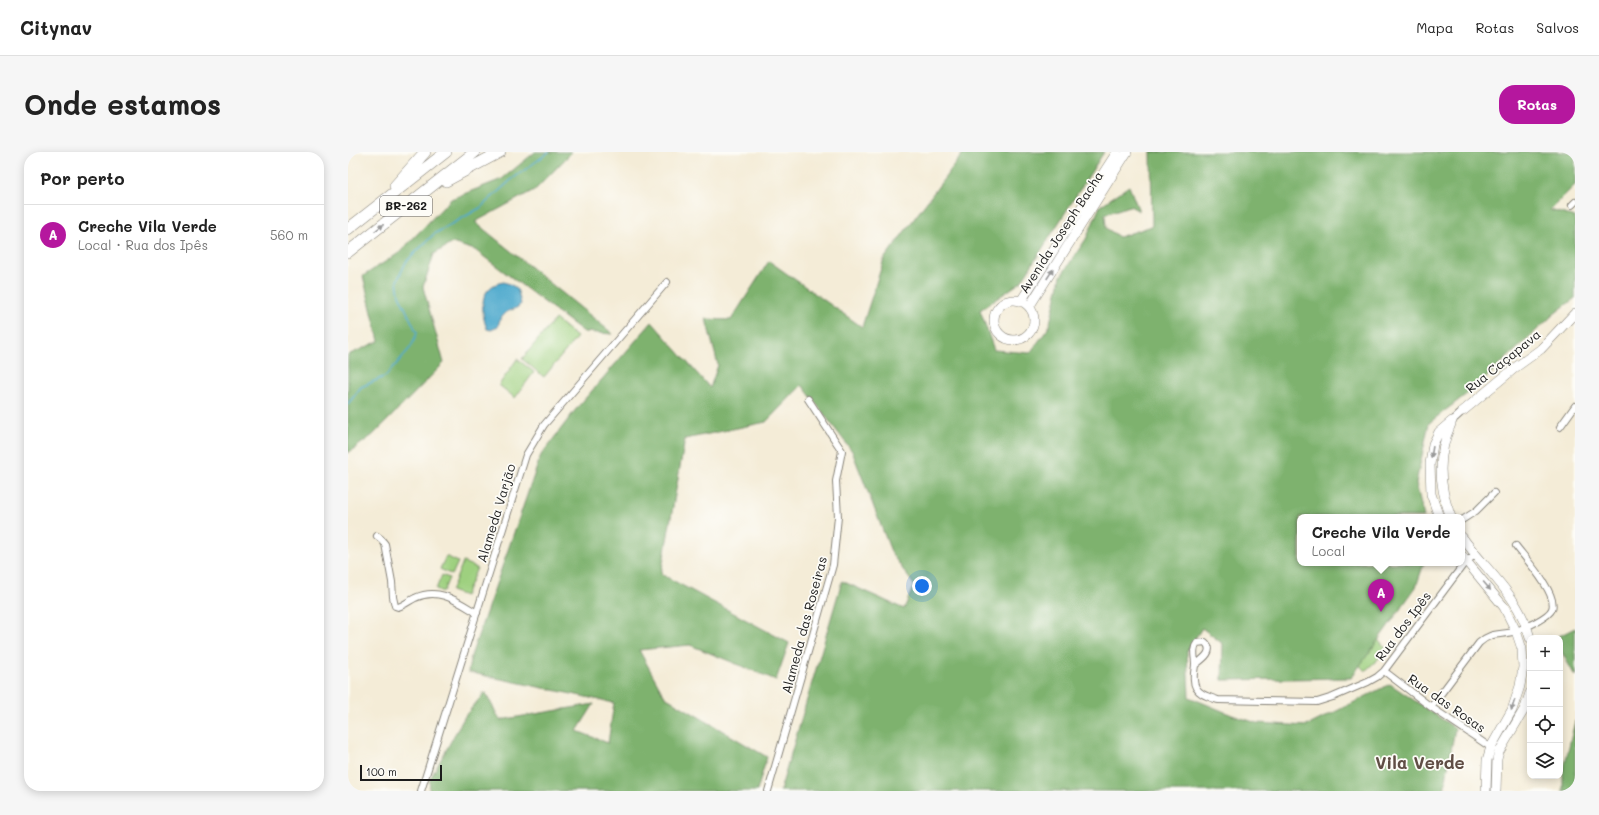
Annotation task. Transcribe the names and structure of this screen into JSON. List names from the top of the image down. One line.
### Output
{"streets":{"highway":["BR-262"],"street":["Avenida Joseph Bacha","Rua Caçapava","Alameda Varjão","Alameda das Roseiras","Rua dos Ipês","Rua das Rosas"]},"crossings":[["Rua dos Ipês","Rua das Rosas"]],"districts":["Vila Verde"],"scale_bar":"100 m","page":{"header":"Citynav","nav":["Mapa","Rotas","Salvos"],"buttons":"Rotas","title":"Onde estamos","heading":"Por perto","list":[{"mark":"A","name":"Creche Vila Verde","note":"Local · Rua dos Ipês","value":"560 m"}],"popup":["Creche Vila Verde","Local"],"pins":"A","map_buttons":["+","−"],"scale":"100 m"}}
